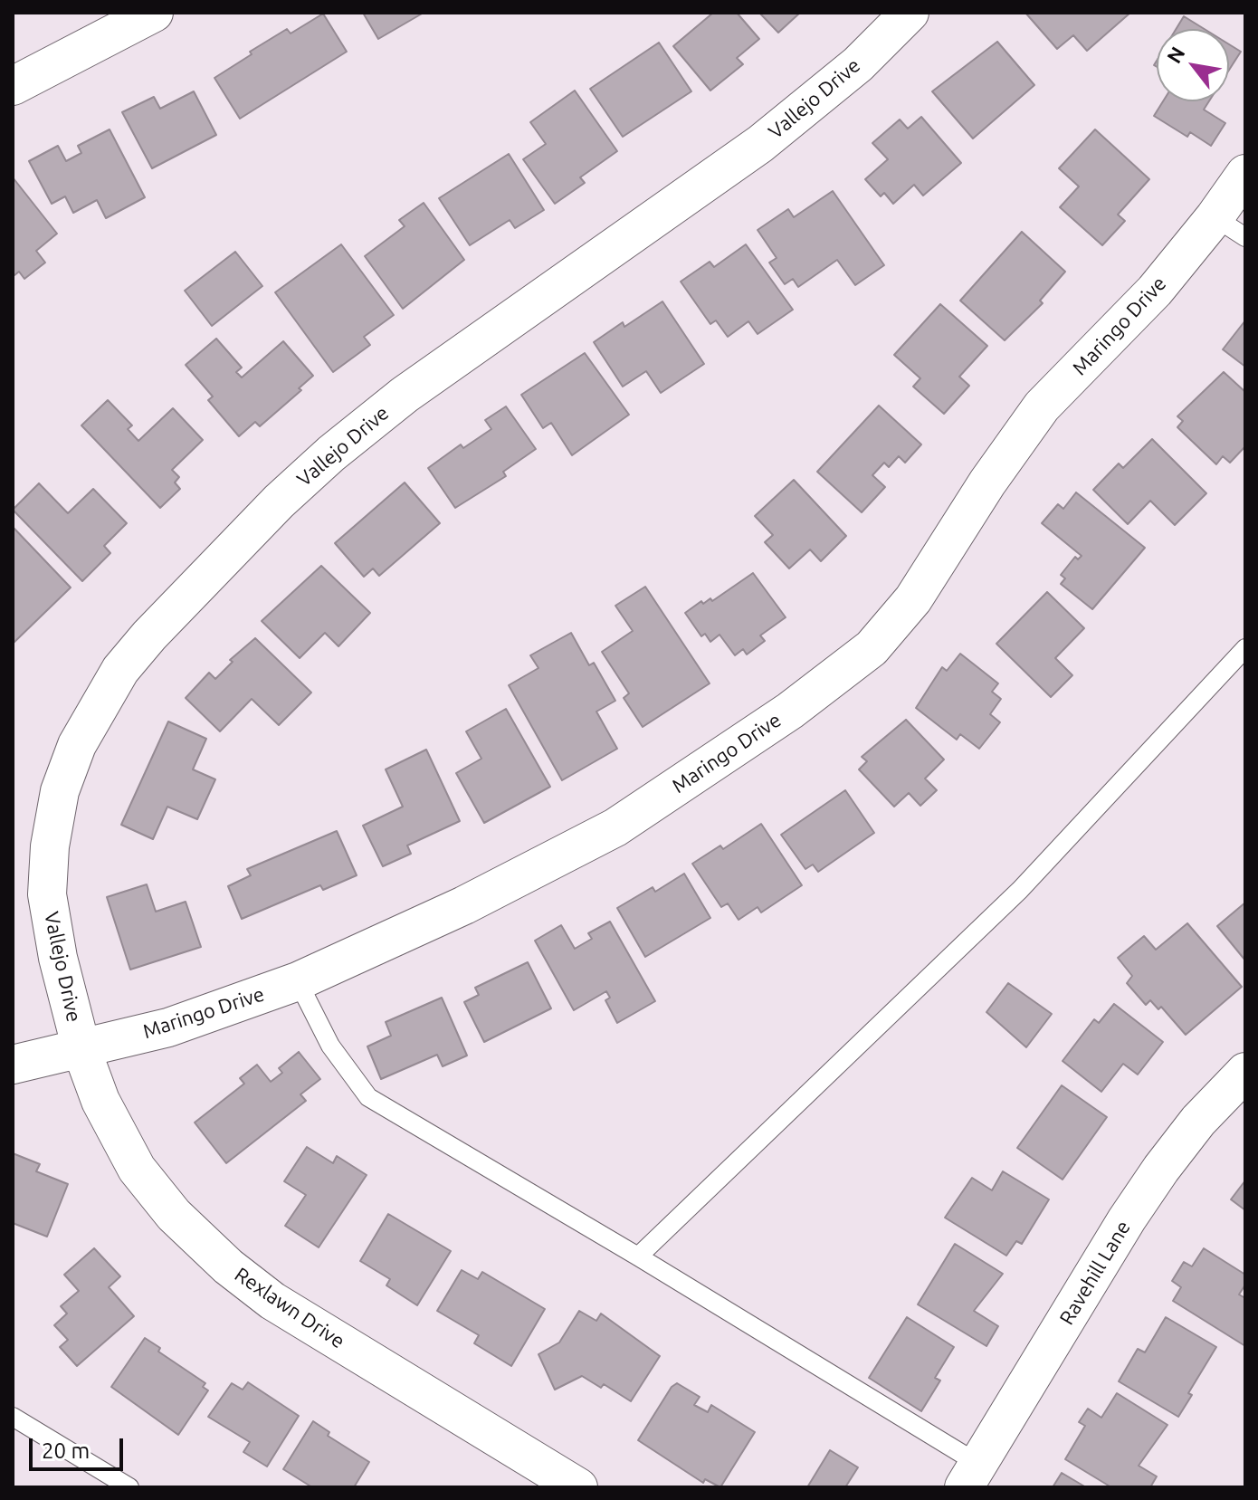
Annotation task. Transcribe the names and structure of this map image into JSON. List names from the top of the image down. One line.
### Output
{"streets":{"street":["Vallejo Drive","Maringo Drive","Ravehill Lane","Rexlawn Drive"]},"crossings":[["Vallejo Drive","Maringo Drive"],["Vallejo Drive","Rexlawn Drive"],["Maringo Drive","Rexlawn Drive"]],"scale_bar":"20 m","north":"top left"}
